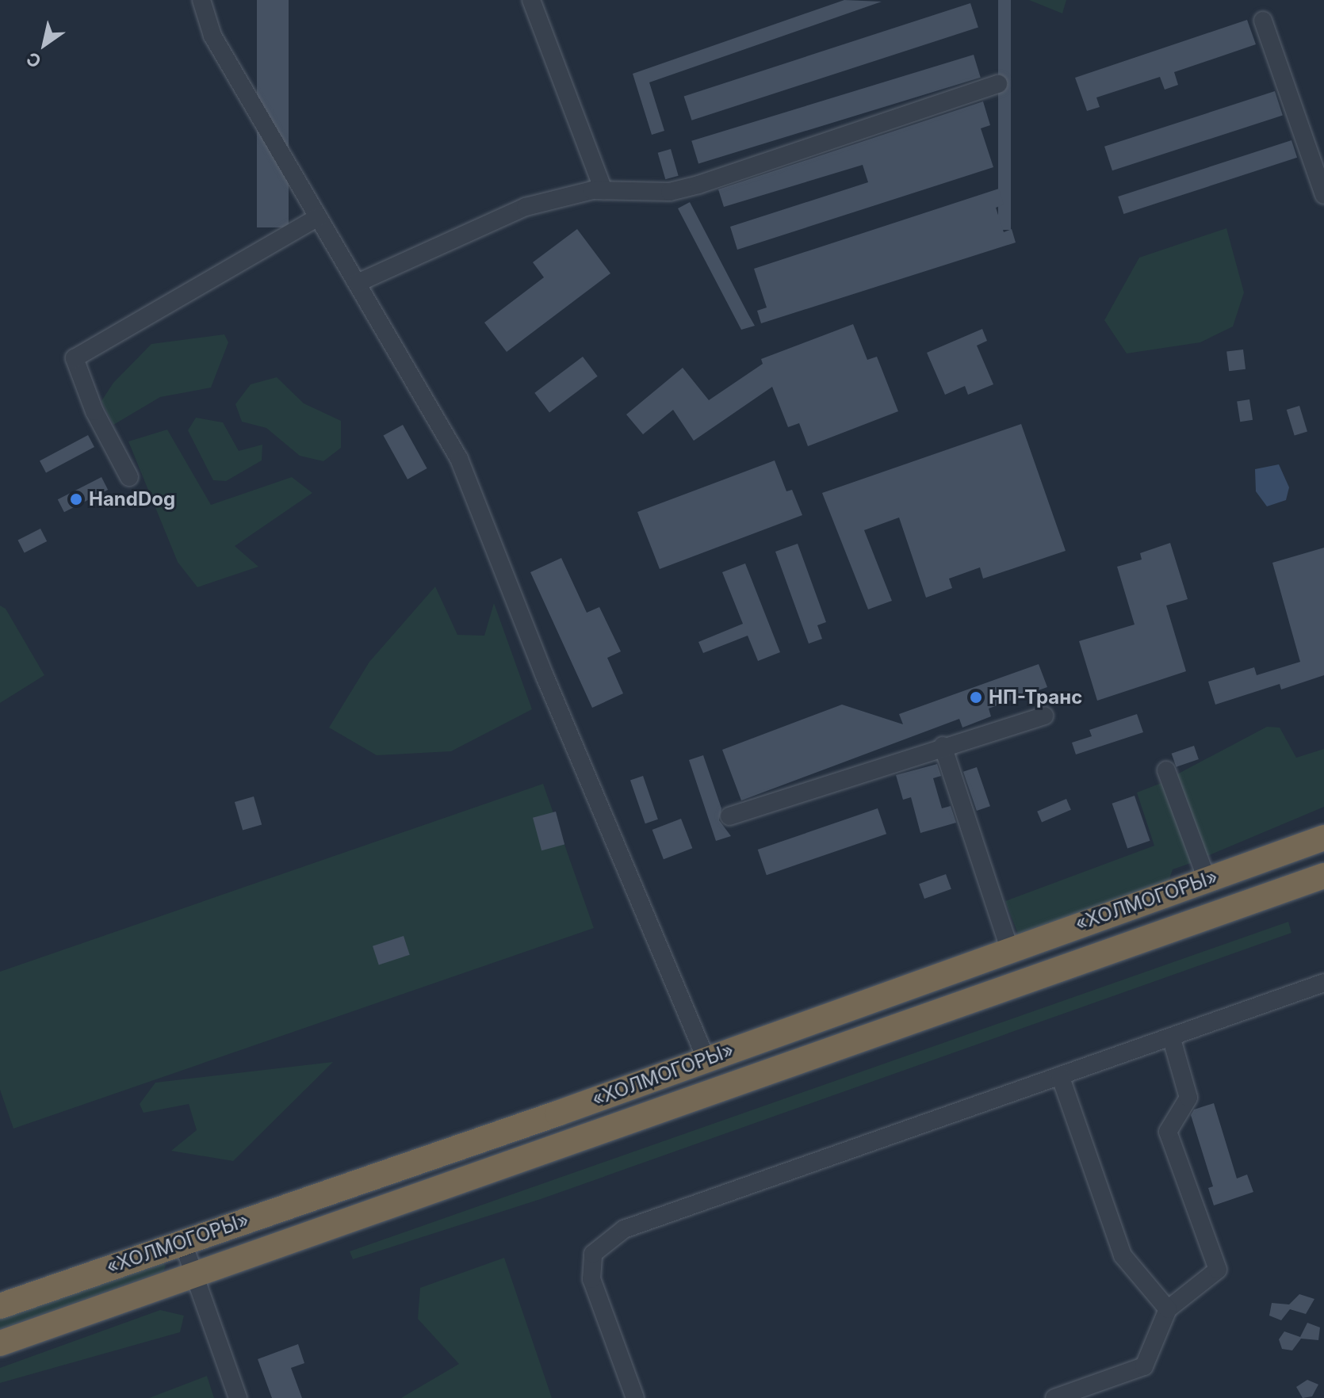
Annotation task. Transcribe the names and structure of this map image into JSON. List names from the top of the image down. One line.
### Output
{"streets":{"highway":["«ХОЛМОГОРЫ»"]},"places":["HandDog","НП-Транс"],"north":"bottom left"}
